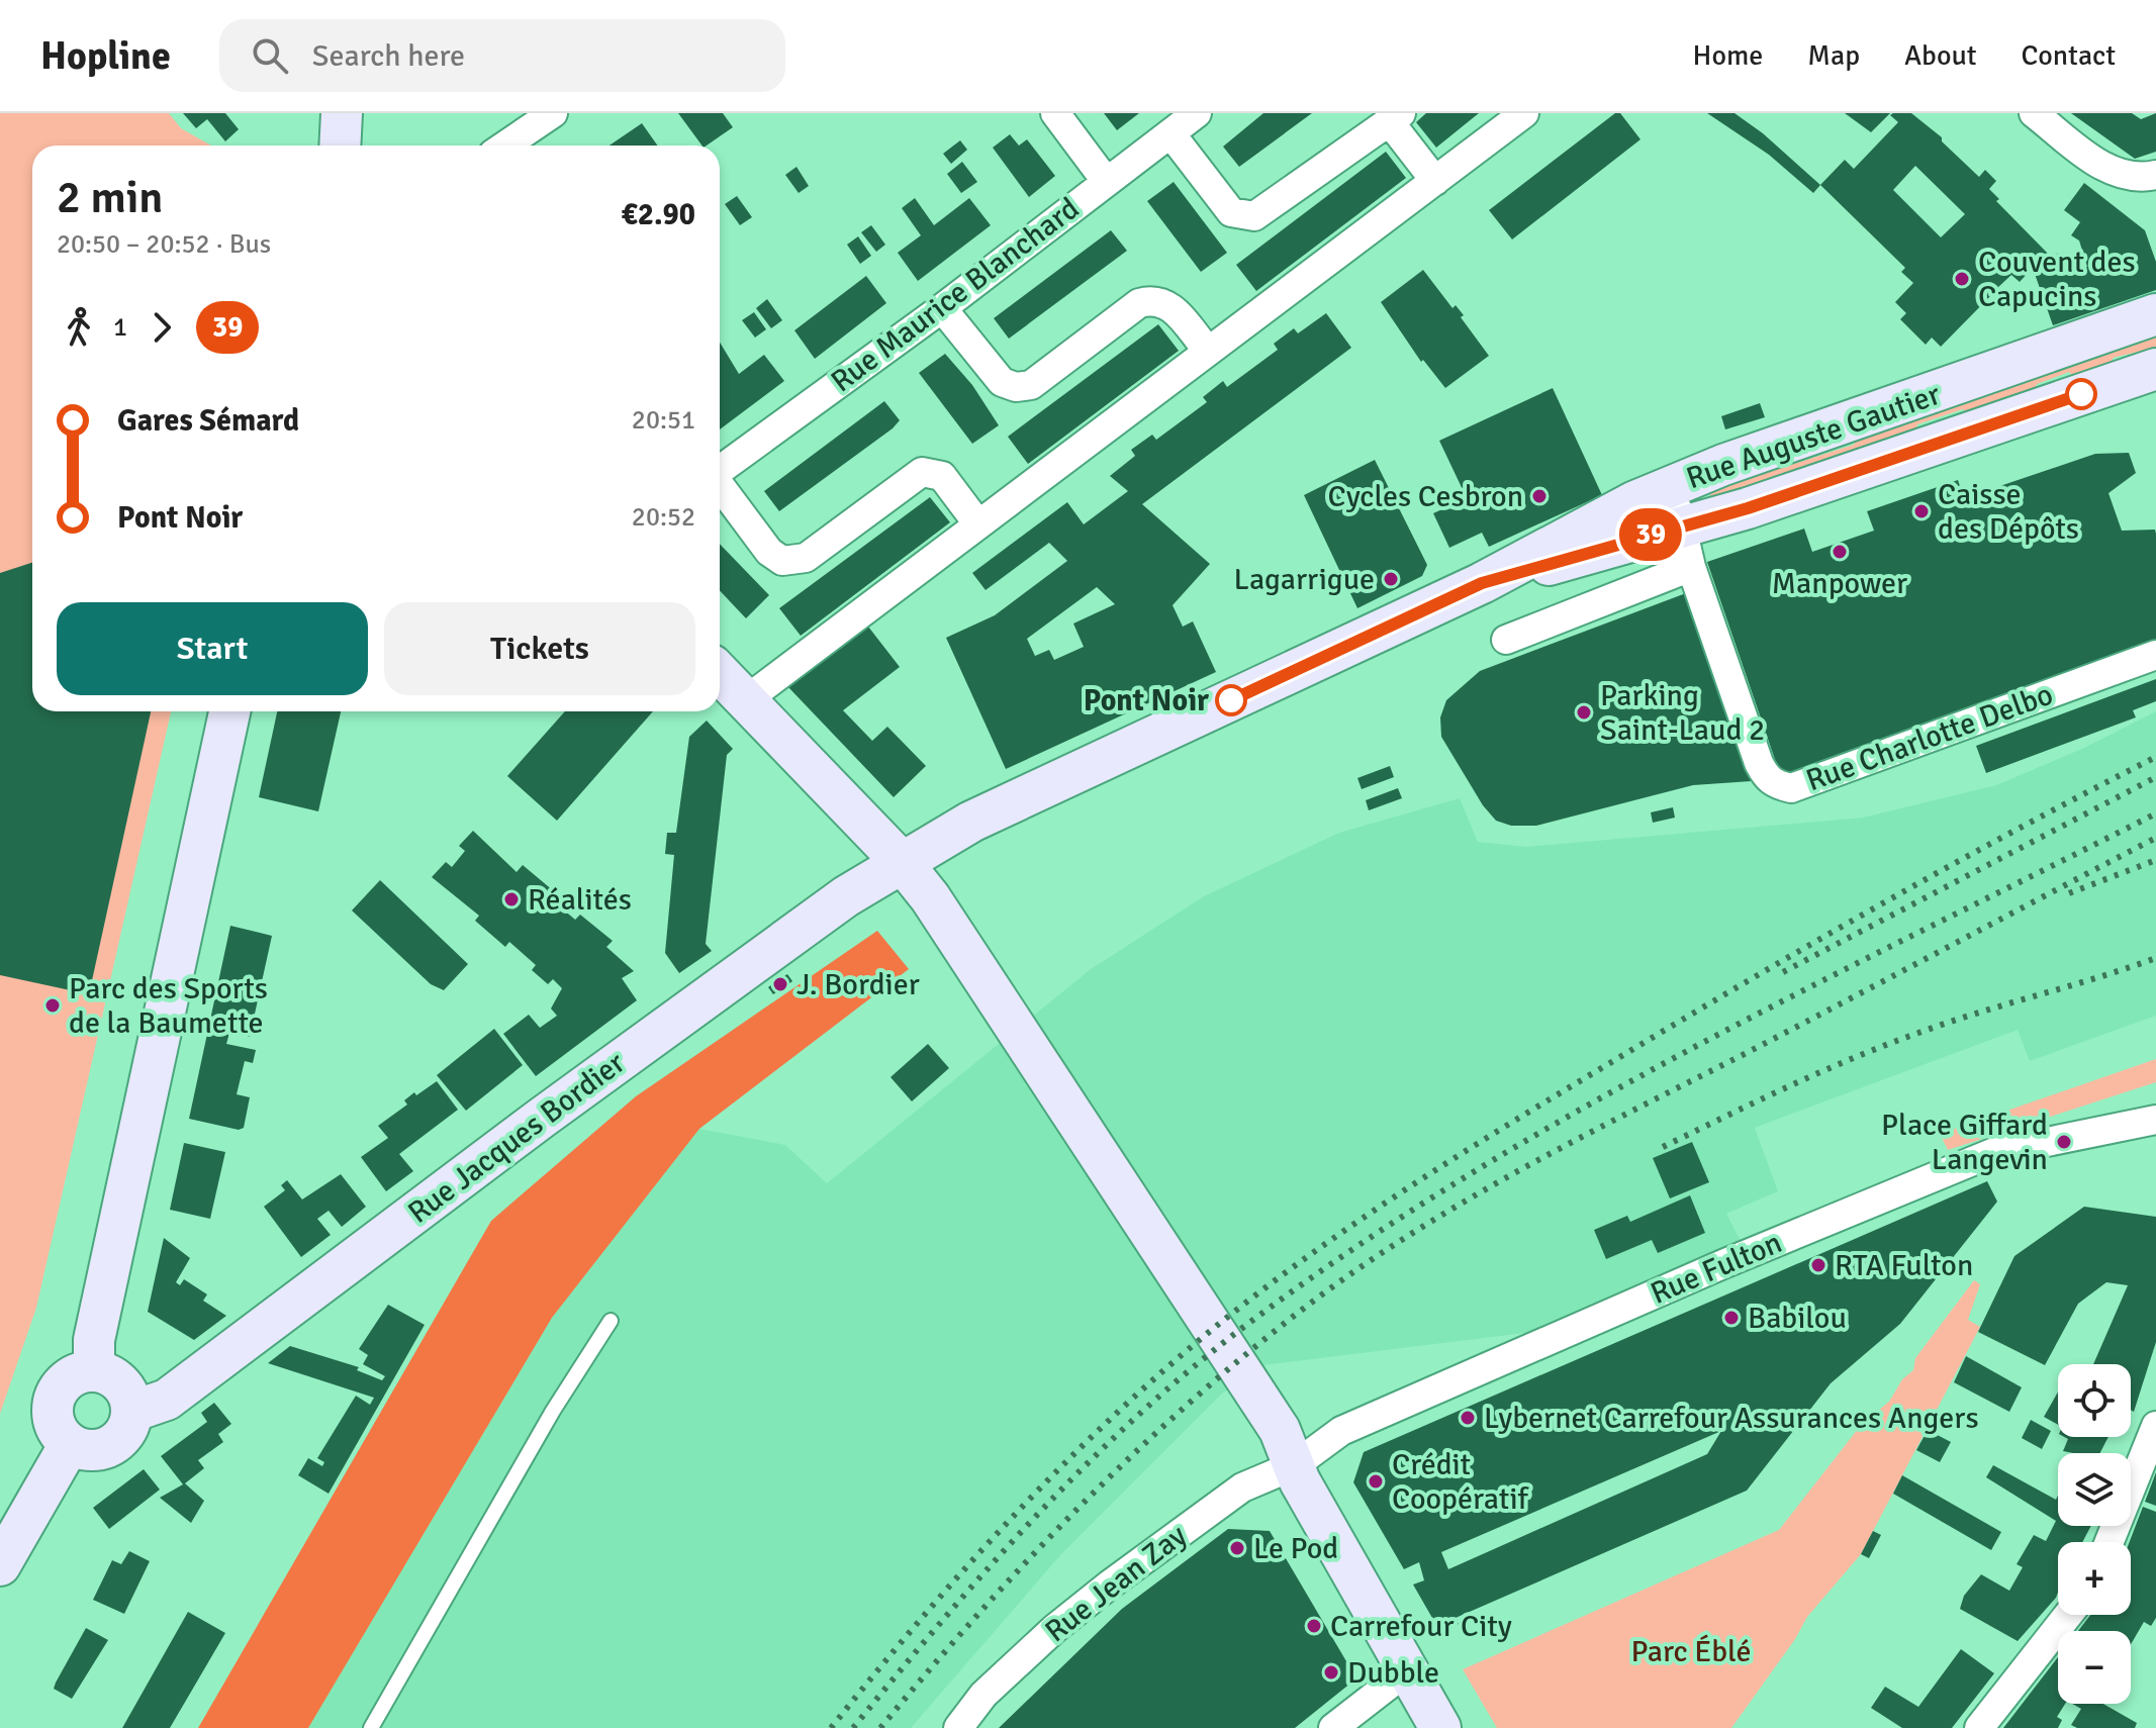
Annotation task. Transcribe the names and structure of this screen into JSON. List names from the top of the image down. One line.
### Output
{"streets":{"street":["Rue Maurice Blanchard","Rue Auguste Gautier","Rue Charlotte Delbo","Rue Jacques Bordier","Rue Fulton","Rue Jean Zay"]},"crossings":[["Rue Auguste Gautier","Rue Charlotte Delbo"],["Rue Auguste Gautier","Rue Jacques Bordier"],["Rue Fulton","Rue Jean Zay"]],"parks":["Parc Éblé"],"places":["Couvent des Capucins","Cycles Cesbron","Caisse des Dépôts","Manpower","Lagarrigue","Pont Noir","Parking Saint-Laud 2","Réalités","J. Bordier","Parc des Sports de la Baumette","Place Giffard Langevin","RTA Fulton","Babilou","Lybernet Carrefour Assurances Angers","Crédit Coopératif","Le Pod","Carrefour City","Dubble"],"lines":["bus line 39"],"page":{"header":"Hopline","search":"Search here","nav":["Home","Map","About","Contact"],"on_map":"39","heading":["2 min","20:50 – 20:52 · Bus","€2.90"],"legs":["1","39"],"list":[{"name":"Gares Sémard","value":"20:51"},{"name":"Pont Noir","value":"20:52"}],"buttons":["Start","Tickets"],"map_buttons":["+","−"]}}
